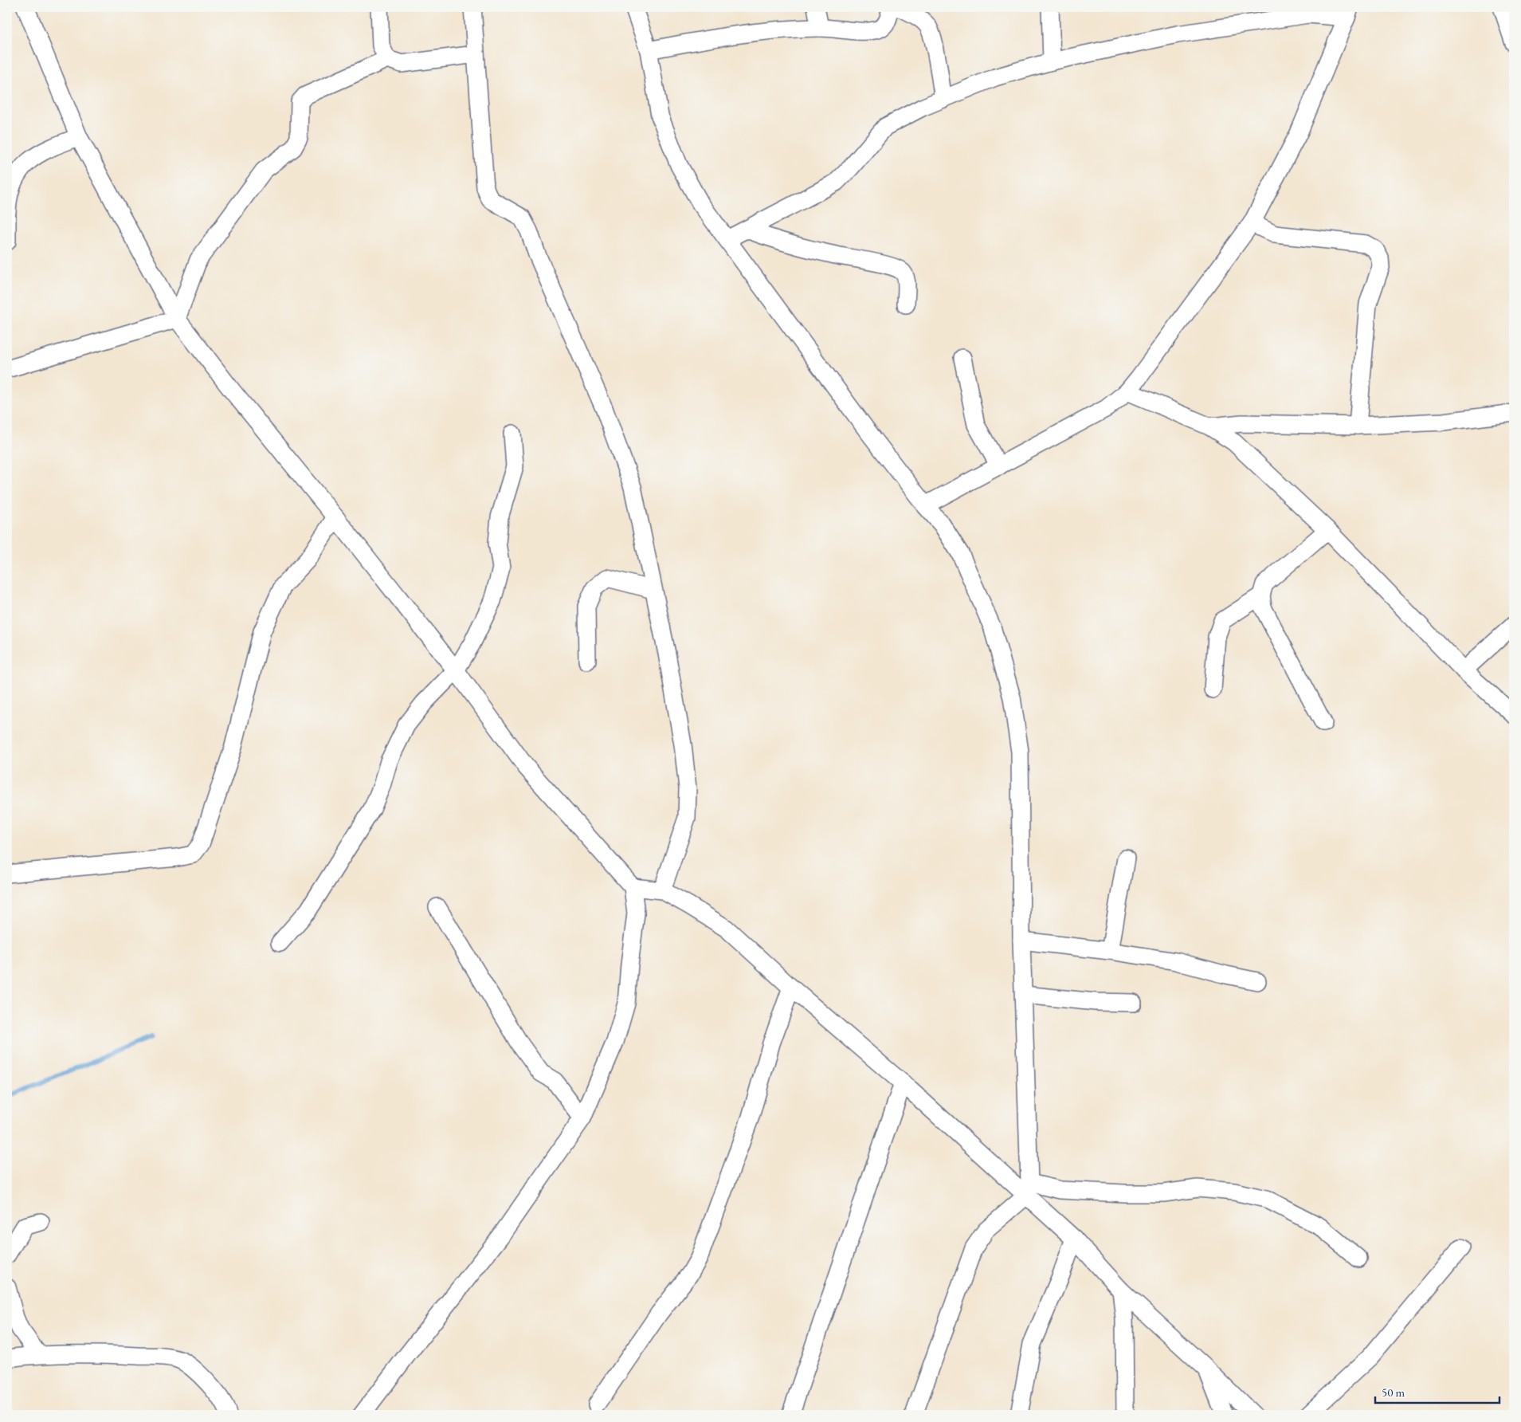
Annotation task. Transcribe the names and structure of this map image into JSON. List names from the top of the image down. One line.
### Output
{"scale_bar":"50 m"}
